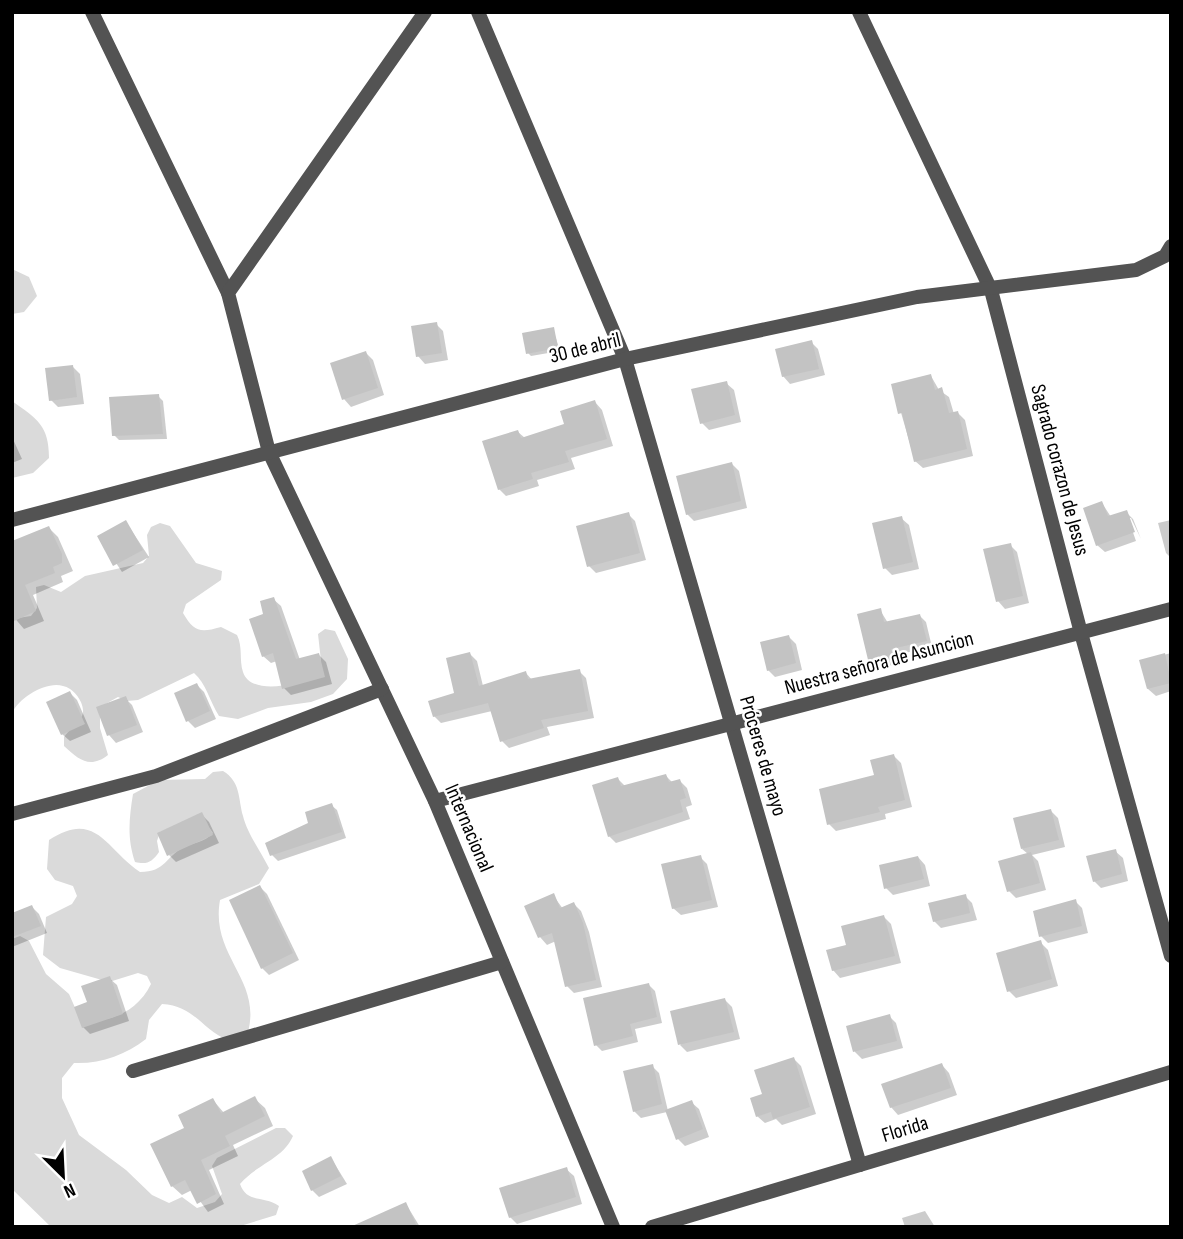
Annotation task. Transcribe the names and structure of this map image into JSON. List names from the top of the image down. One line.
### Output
{"streets":{"street":["30 de abril","Sagrado corazon de Jesus","Nuestra señora de Asuncion","Próceres de mayo","Internacional","Florida"]},"crossings":[["30 de abril","Sagrado corazon de Jesus"],["30 de abril","Próceres de mayo"],["30 de abril","Internacional"],["Sagrado corazon de Jesus","Nuestra señora de Asuncion"],["Nuestra señora de Asuncion","Próceres de mayo"],["Nuestra señora de Asuncion","Internacional"],["Próceres de mayo","Florida"]],"north":"bottom right"}
